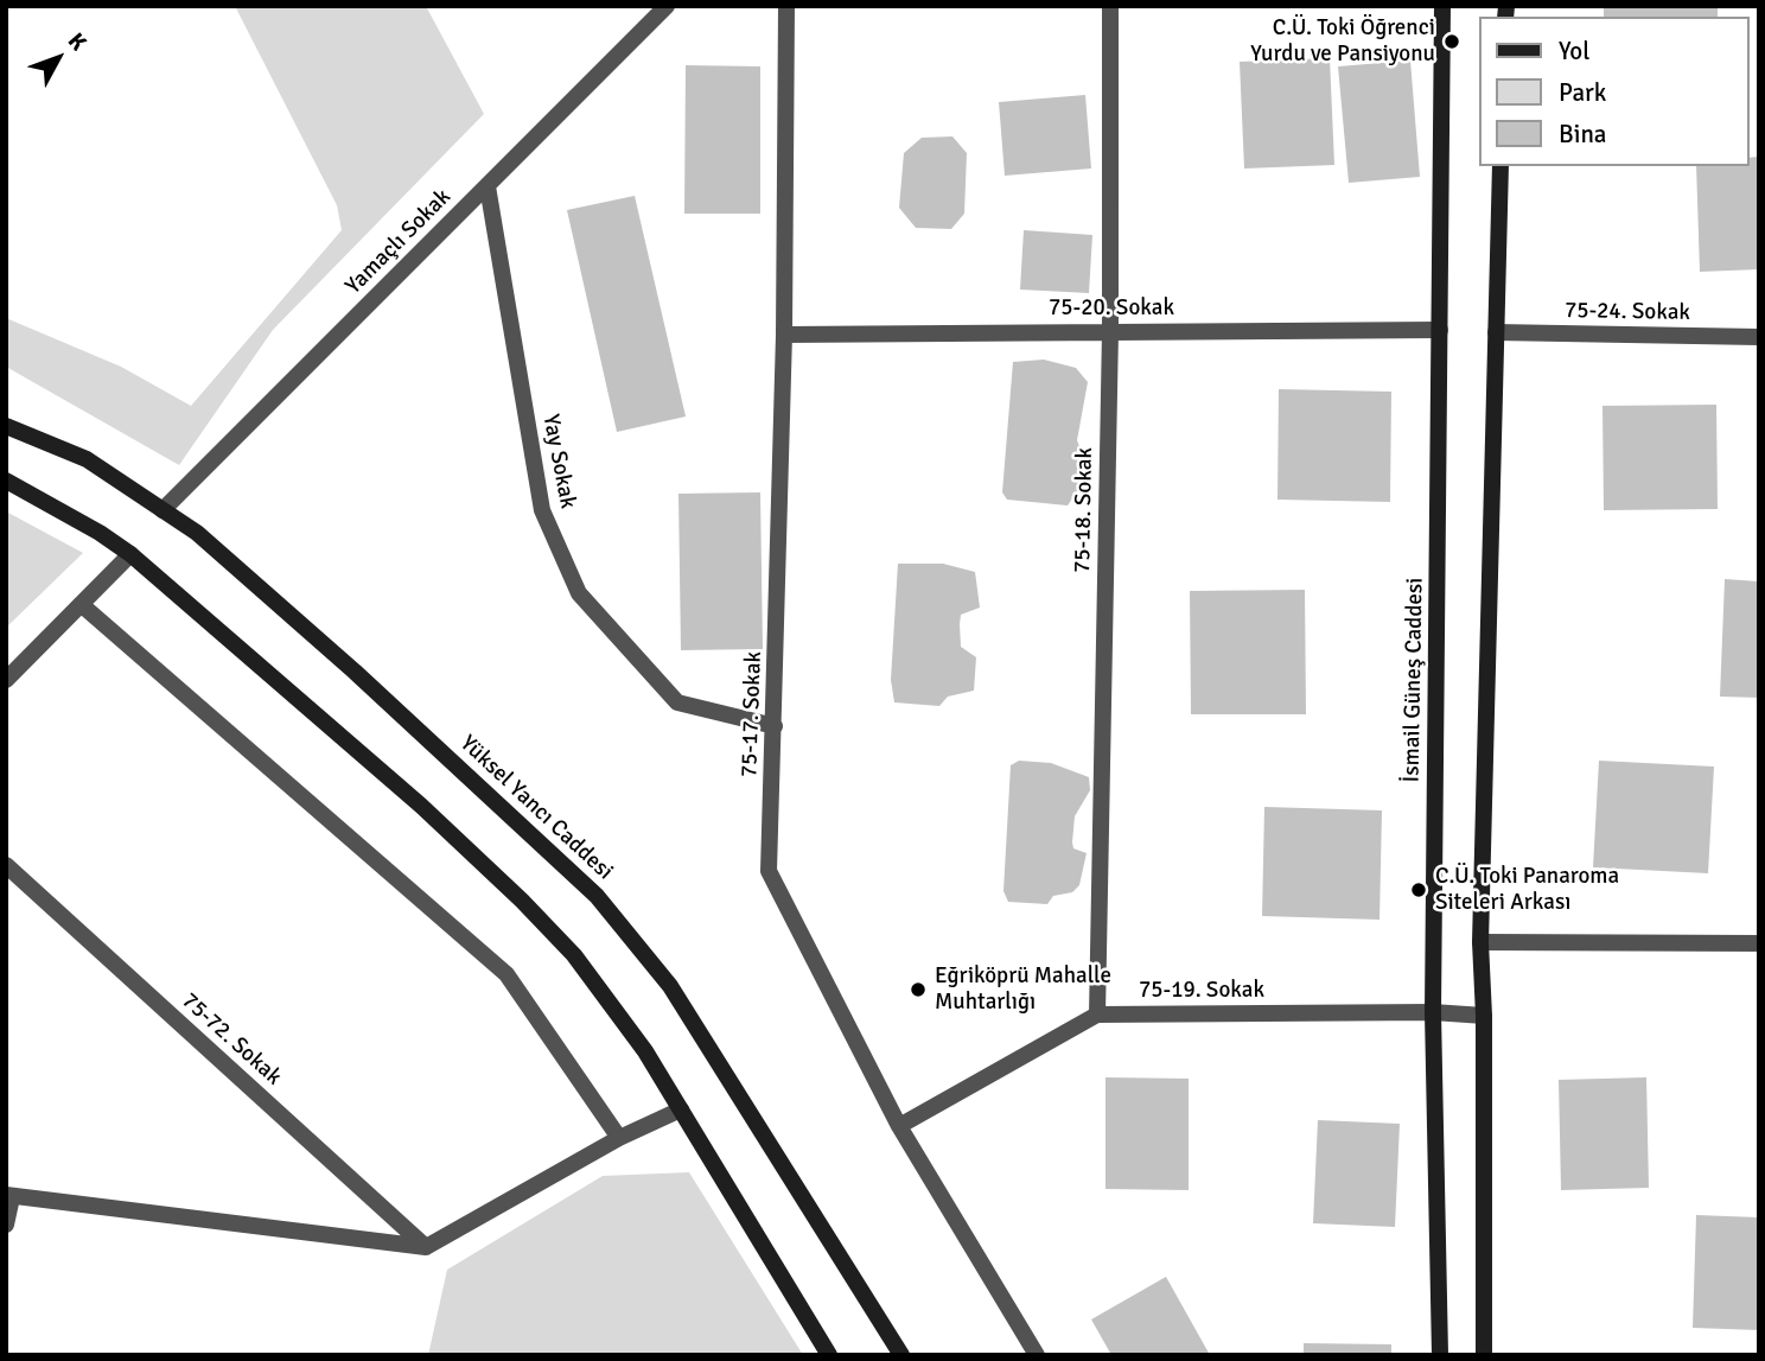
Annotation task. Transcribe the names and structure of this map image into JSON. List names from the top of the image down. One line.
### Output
{"streets":{"street":["Yamaçlı Sokak","75-20. Sokak","75-24. Sokak","Yay Sokak","75-18. Sokak","İsmail Güneş Caddesi","75-17. Sokak","Yüksel Yancı Caddesi","75-19. Sokak","75-72. Sokak"]},"crossings":[["Yamaçlı Sokak","Yay Sokak"],["Yamaçlı Sokak","Yüksel Yancı Caddesi"],["75-20. Sokak","75-18. Sokak"],["75-20. Sokak","İsmail Güneş Caddesi"],["75-20. Sokak","75-17. Sokak"],["Yay Sokak","75-17. Sokak"],["75-18. Sokak","75-19. Sokak"],["İsmail Güneş Caddesi","75-19. Sokak"],["75-17. Sokak","75-19. Sokak"]],"places":["C.Ü. Toki Öğrenci Yurdu ve Pansiyonu","C.Ü. Toki Panaroma Siteleri Arkası","Eğriköprü Mahalle Muhtarlığı"],"legend":["Yol","Park","Bina"],"north":"top right"}
